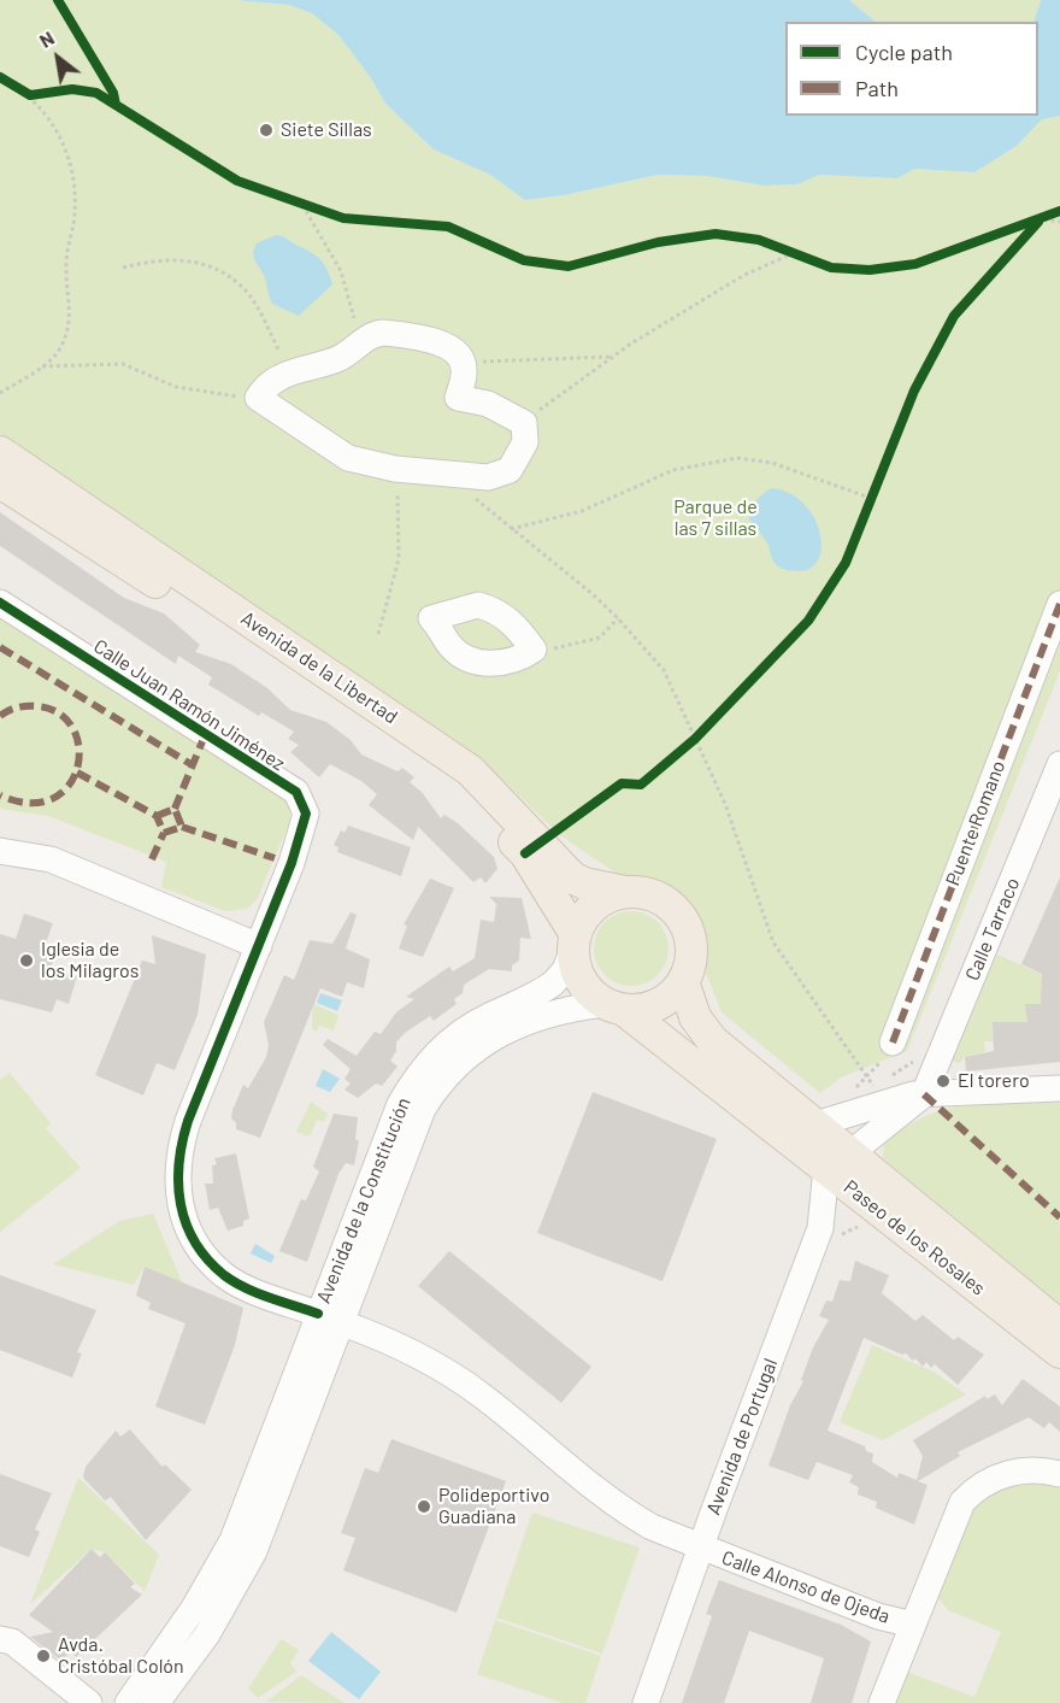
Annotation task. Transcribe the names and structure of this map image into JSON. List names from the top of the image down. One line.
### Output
{"streets":{"main road":["Avenida de la Libertad","Paseo de los Rosales"],"street":["Calle Juan Ramón Jiménez","Puente Romano","Calle Tarraco","Avenida de la Constitución","Avenida de Portugal","Calle Alonso de Ojeda"]},"crossings":[["Avenida de la Libertad","Avenida de la Constitución"],["Avenida de la Libertad","Paseo de los Rosales"],["Calle Juan Ramón Jiménez","Avenida de la Constitución"],["Calle Juan Ramón Jiménez","Calle Alonso de Ojeda"],["Avenida de la Constitución","Paseo de los Rosales"],["Avenida de la Constitución","Calle Alonso de Ojeda"],["Paseo de los Rosales","Avenida de Portugal"],["Avenida de Portugal","Calle Alonso de Ojeda"]],"parks":["Parque de las 7 sillas"],"places":["Siete Sillas","Iglesia de los Milagros","El torero","Polideportivo Guadiana","Avda. Cristóbal Colón"],"legend":["Cycle path","Path"],"north":"top left"}
